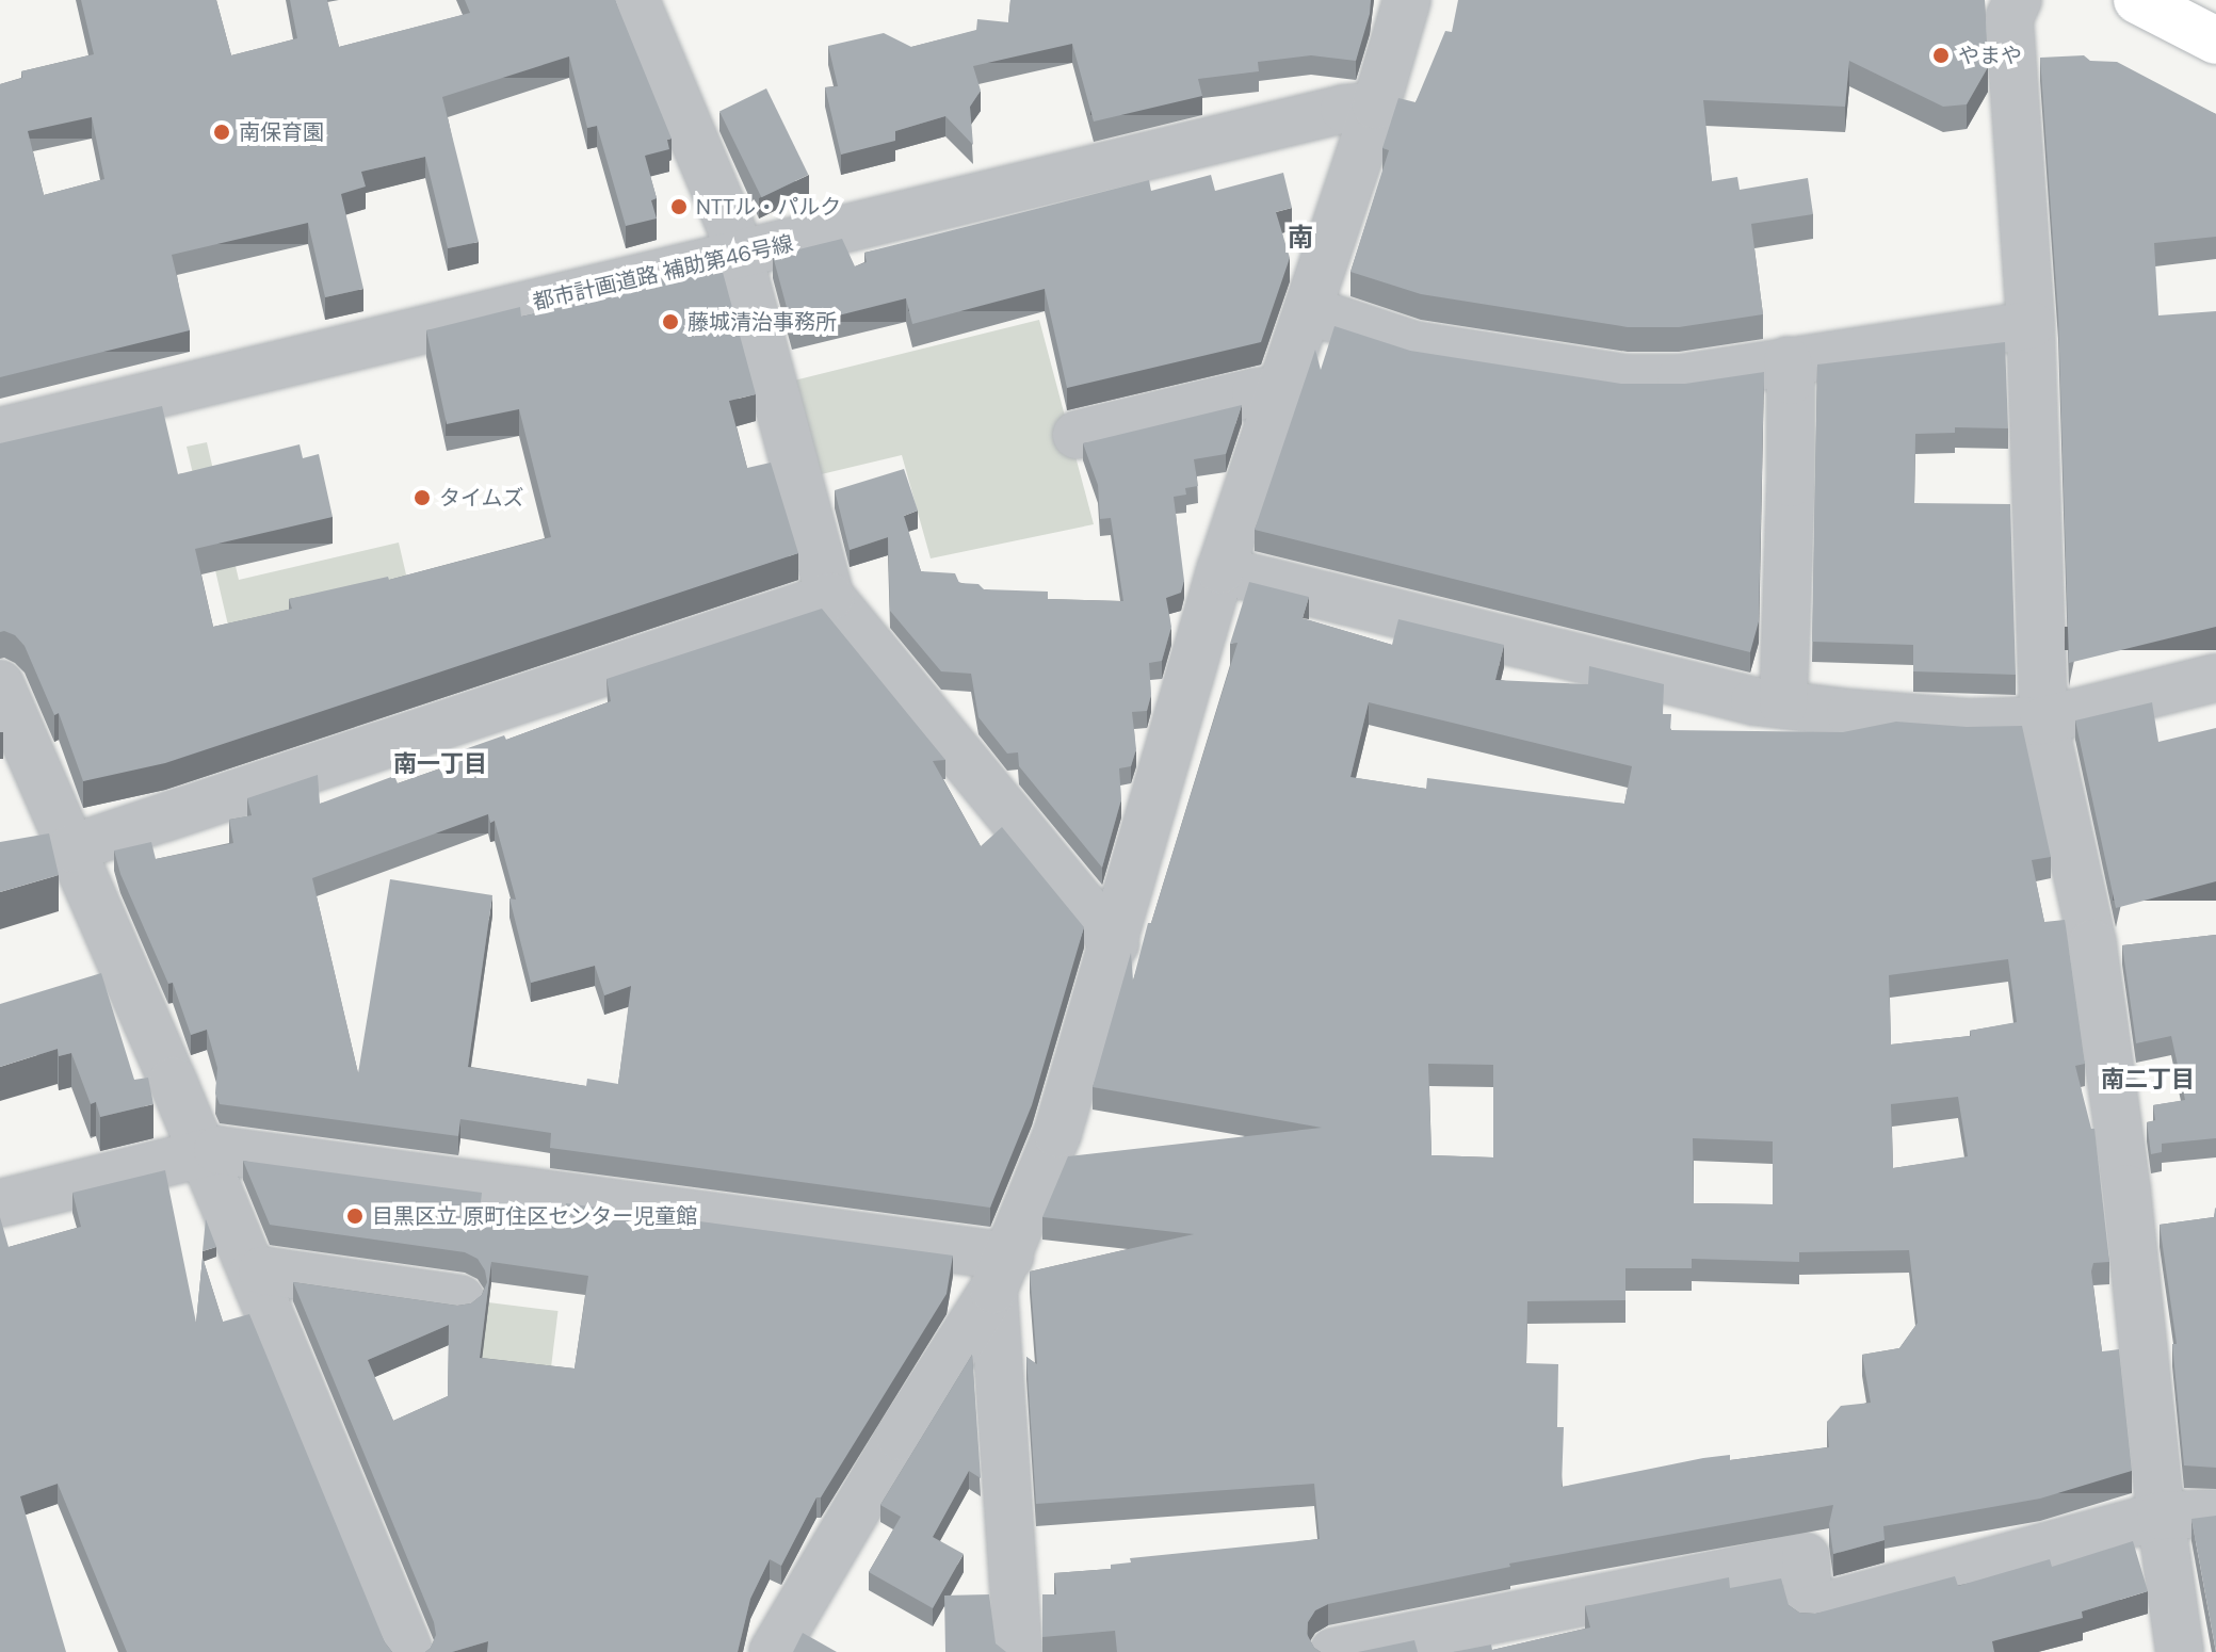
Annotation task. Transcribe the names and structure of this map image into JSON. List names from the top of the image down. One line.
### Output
{"streets":{"street":["都市計画道路 補助第46号線"]},"districts":["南","南一丁目","南二丁目"],"places":["やまや","南保育園","NTTル・パルク","藤城清治事務所","タイムズ","目黒区立 原町住区センター児童館"]}
